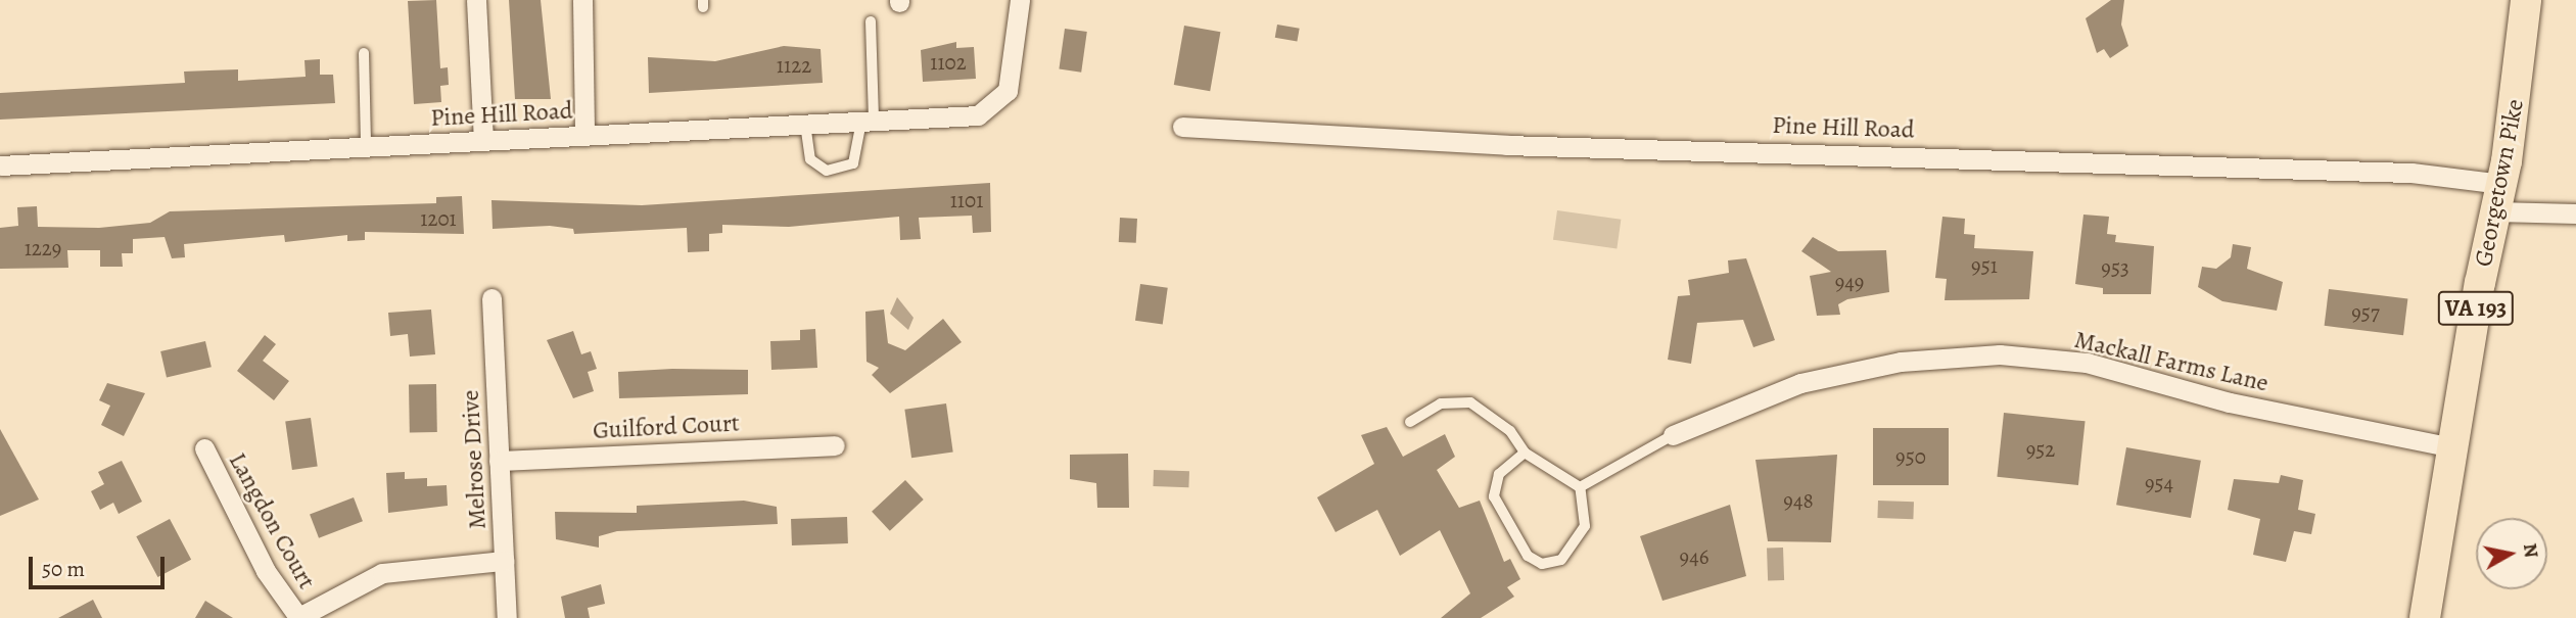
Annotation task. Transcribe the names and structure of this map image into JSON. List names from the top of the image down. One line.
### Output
{"streets":{"main road":["Georgetown Pike","VA 193"],"street":["Pine Hill Road","Mackall Farms Lane","Guilford Court","Melrose Drive","Langdon Court"]},"crossings":[["Pine Hill Road","Georgetown Pike"],["Georgetown Pike","Mackall Farms Lane"],["Guilford Court","Melrose Drive"]],"house_numbers":["1102","1122","1101","1201","1229","951","953","949","957","952","950","954","948","946"],"scale_bar":"50 m","north":"right"}
